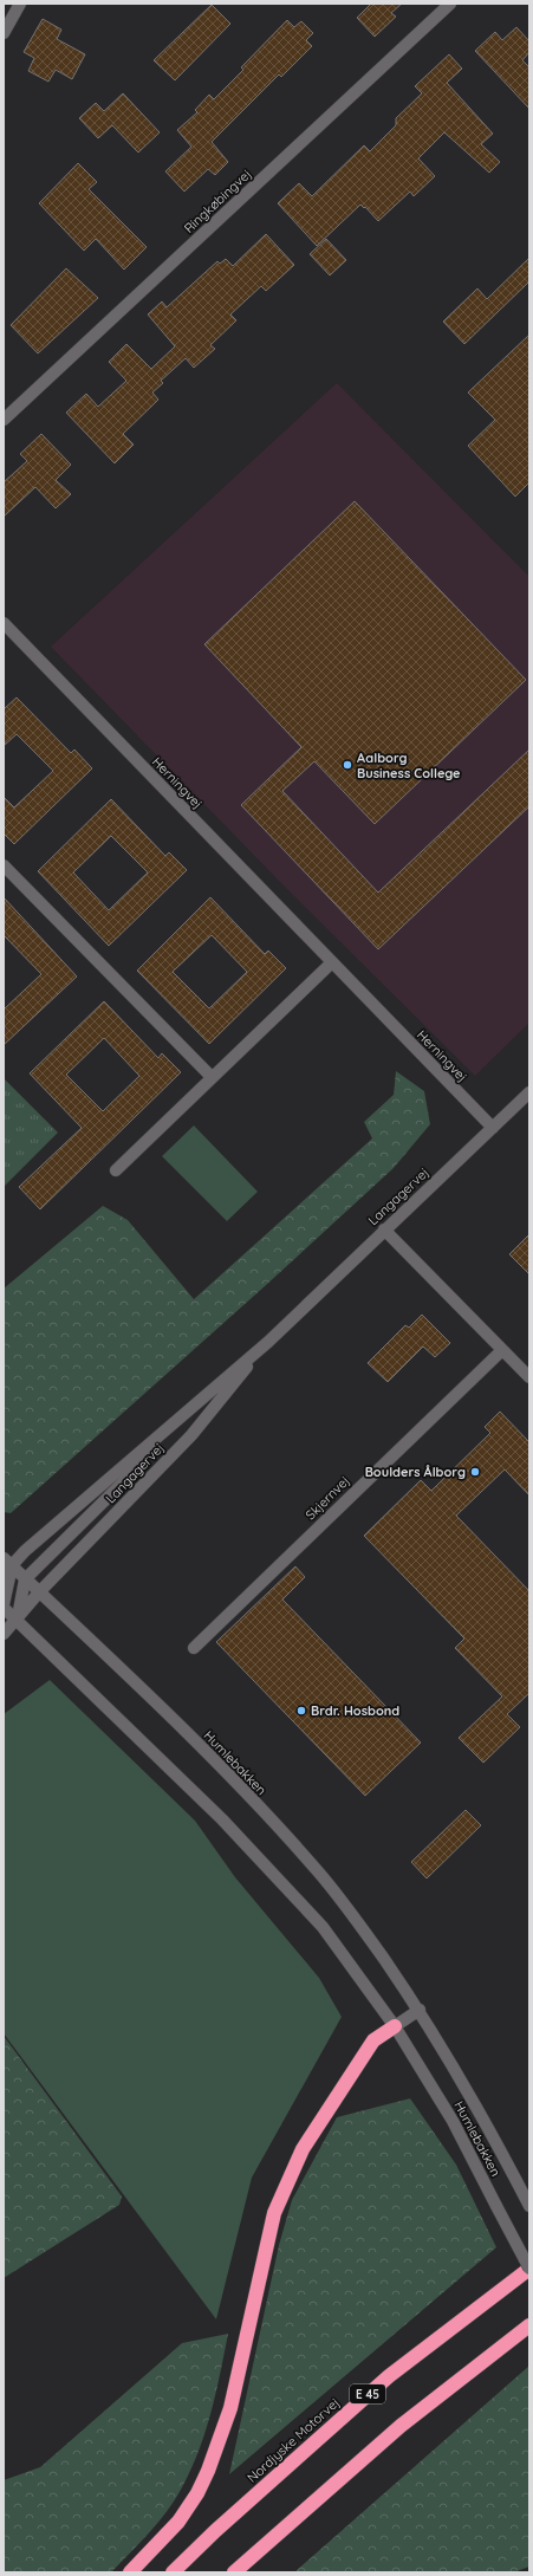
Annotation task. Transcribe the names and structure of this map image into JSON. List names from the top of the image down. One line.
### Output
{"streets":{"highway":["E 45","Nordjyske Motorvej"],"street":["Ringkøbingvej","Herningvej","Langagervej","Skjernvej","Humlebakken"]},"crossings":[["Herningvej","Langagervej"],["Langagervej","Humlebakken"],["Humlebakken","Nordjyske Motorvej"]],"places":["Aalborg Business College","Boulders Ålborg","Brdr. Hosbond"]}
